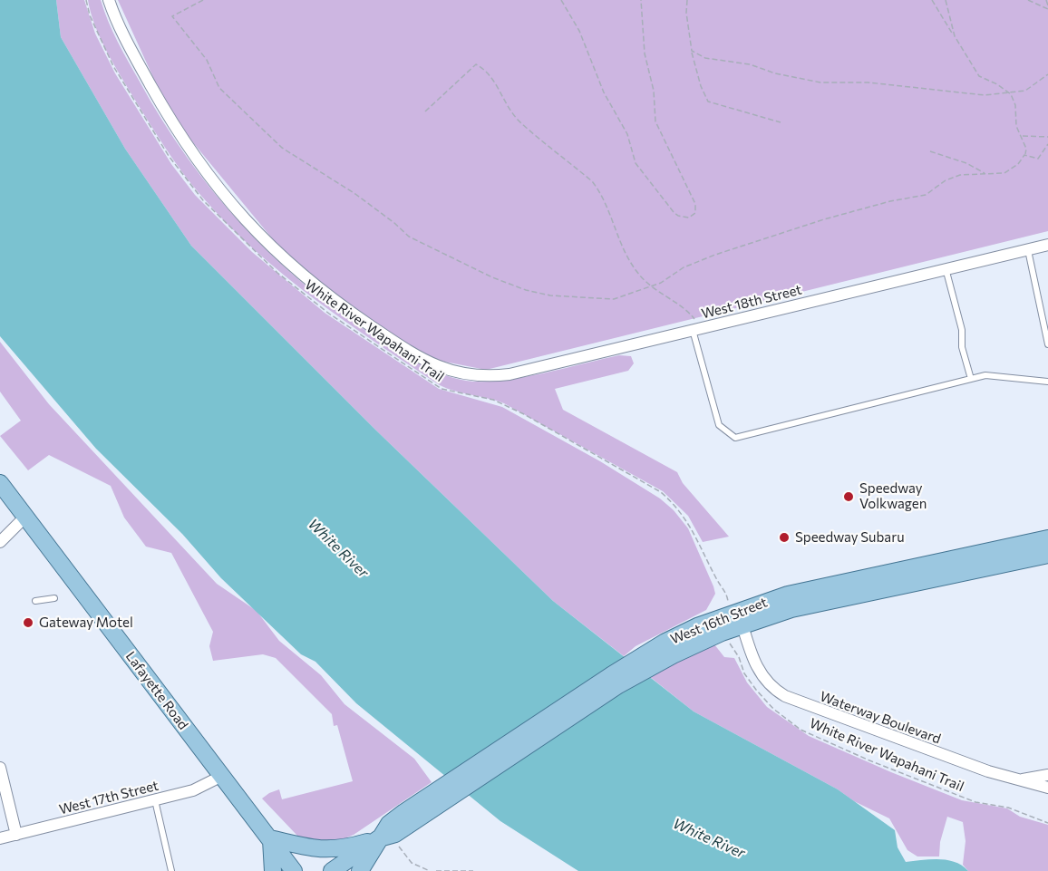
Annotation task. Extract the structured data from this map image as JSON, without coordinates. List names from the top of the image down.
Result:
{
  "streets": {
    "main road": ["West 16th Street", "Lafayette Road"],
    "street": ["West 18th Street", "Waterway Boulevard", "West 17th Street"],
    "path": ["White River Wapahani Trail"]
  },
  "crossings": [
    ["West 16th Street", "Waterway Boulevard"],
    ["Lafayette Road", "West 17th Street"]
  ],
  "water": ["White River"],
  "places": ["Speedway Volkwagen", "Speedway Subaru", "Gateway Motel"]
}
